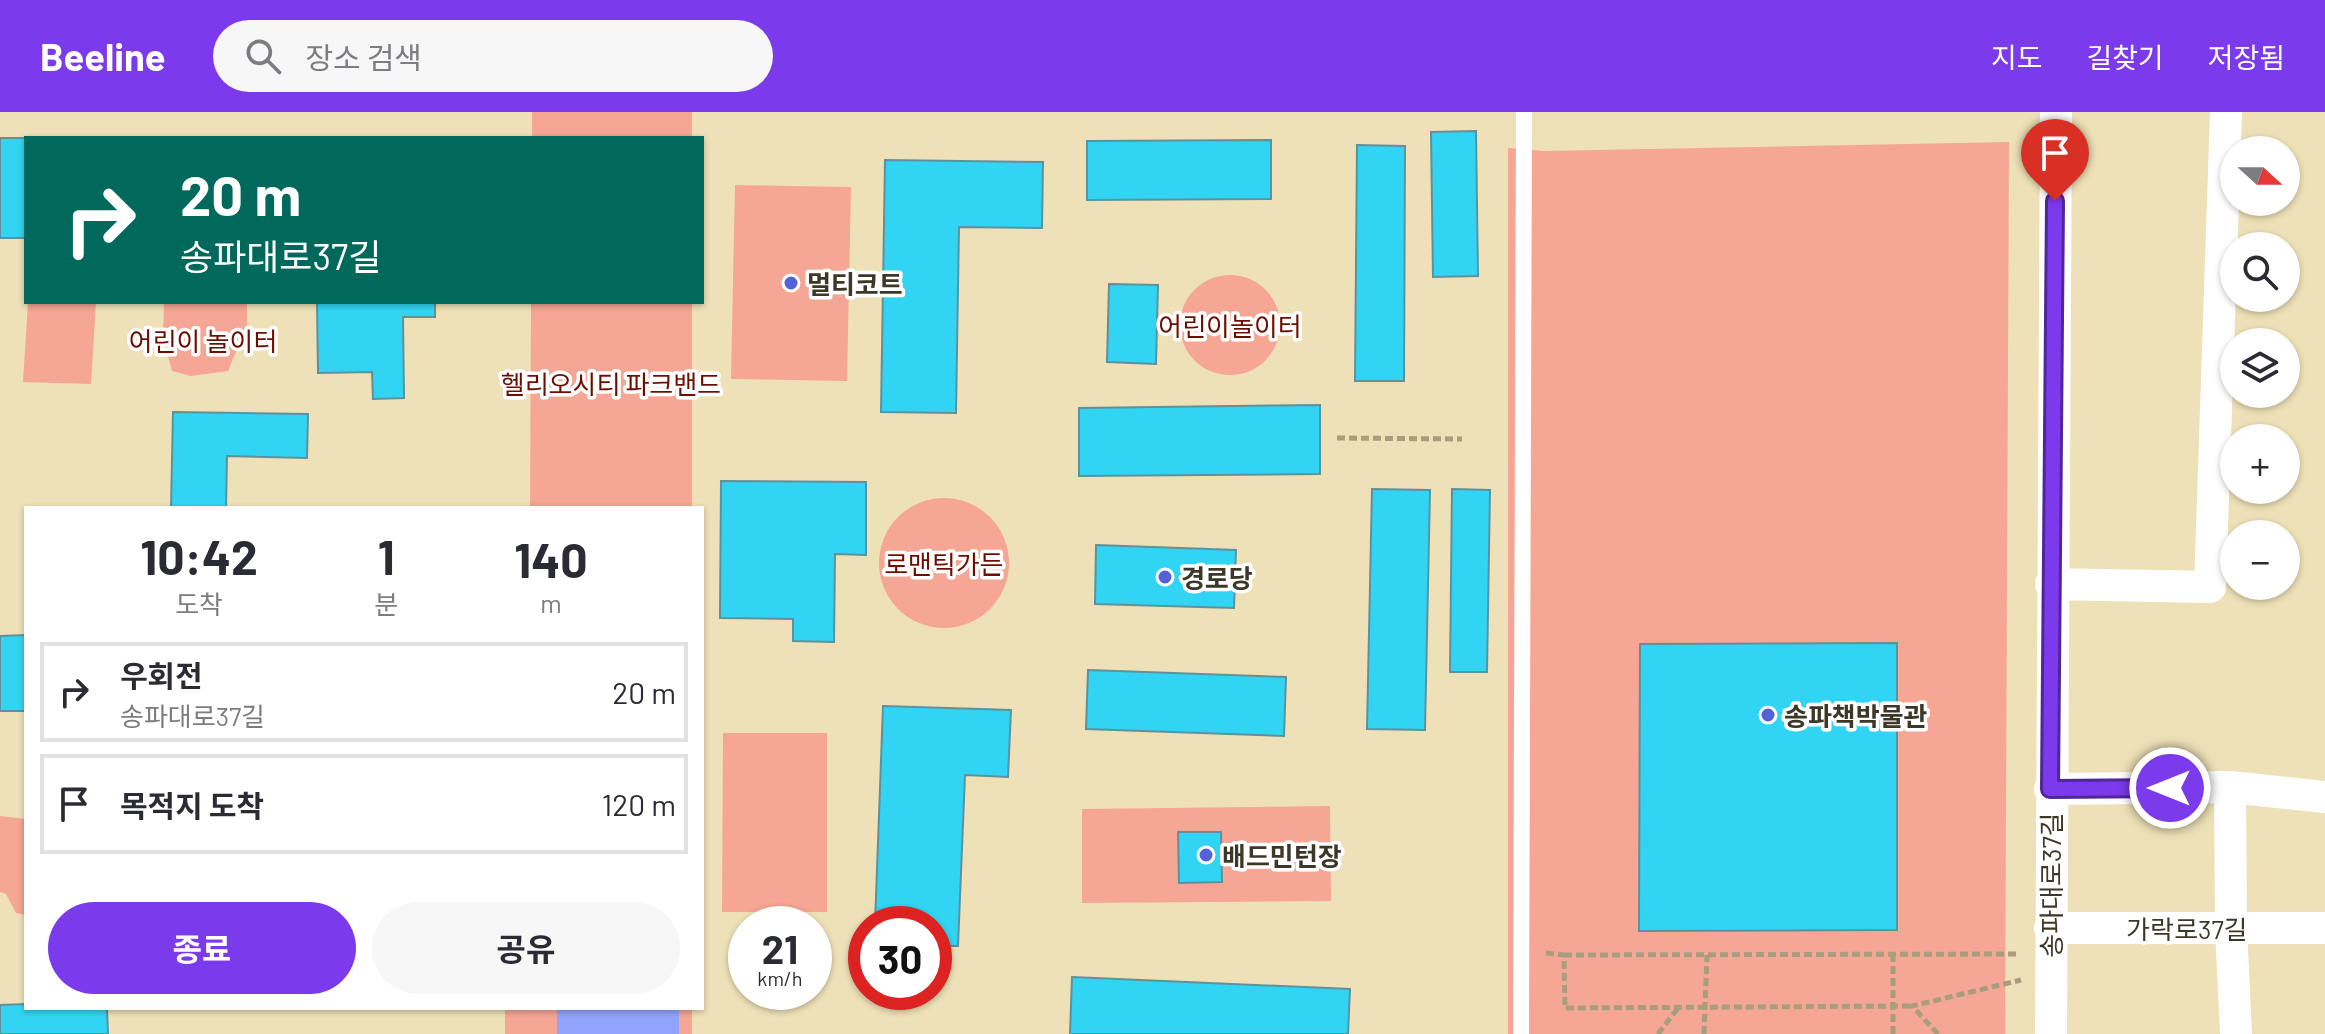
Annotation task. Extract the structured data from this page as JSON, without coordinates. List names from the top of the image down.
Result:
{
  "streets": {
    "street": ["송파대로37길", "가락로37길"]
  },
  "crossings": [
    ["송파대로37길", "가락로37길"]
  ],
  "parks": [
    "어린이놀이터",
    "어린이 놀이터",
    "헬리오시티 파크밴드",
    "로맨틱가든"
  ],
  "places": [
    "멀티코트",
    "경로당",
    "송파책박물관",
    "배드민턴장"
  ],
  "north": "right",
  "page": {
    "header": "Beeline",
    "search": "장소 검색",
    "nav": ["지도", "길찾기", "저장됨"],
    "map_buttons": ["+", "−"],
    "turn": ["20 m", "송파대로37길"],
    "eta": [
      "10:42",
      "도착",
      "1",
      "분",
      "140",
      "m"
    ],
    "list": [
      {
        "name": "우회전",
        "note": "송파대로37길",
        "value": "20 m"
      },
      {
        "name": "목적지 도착",
        "value": "120 m"
      }
    ],
    "buttons": ["종료", "공유"],
    "speed": "21 km/h",
    "limit": "30"
  }
}
